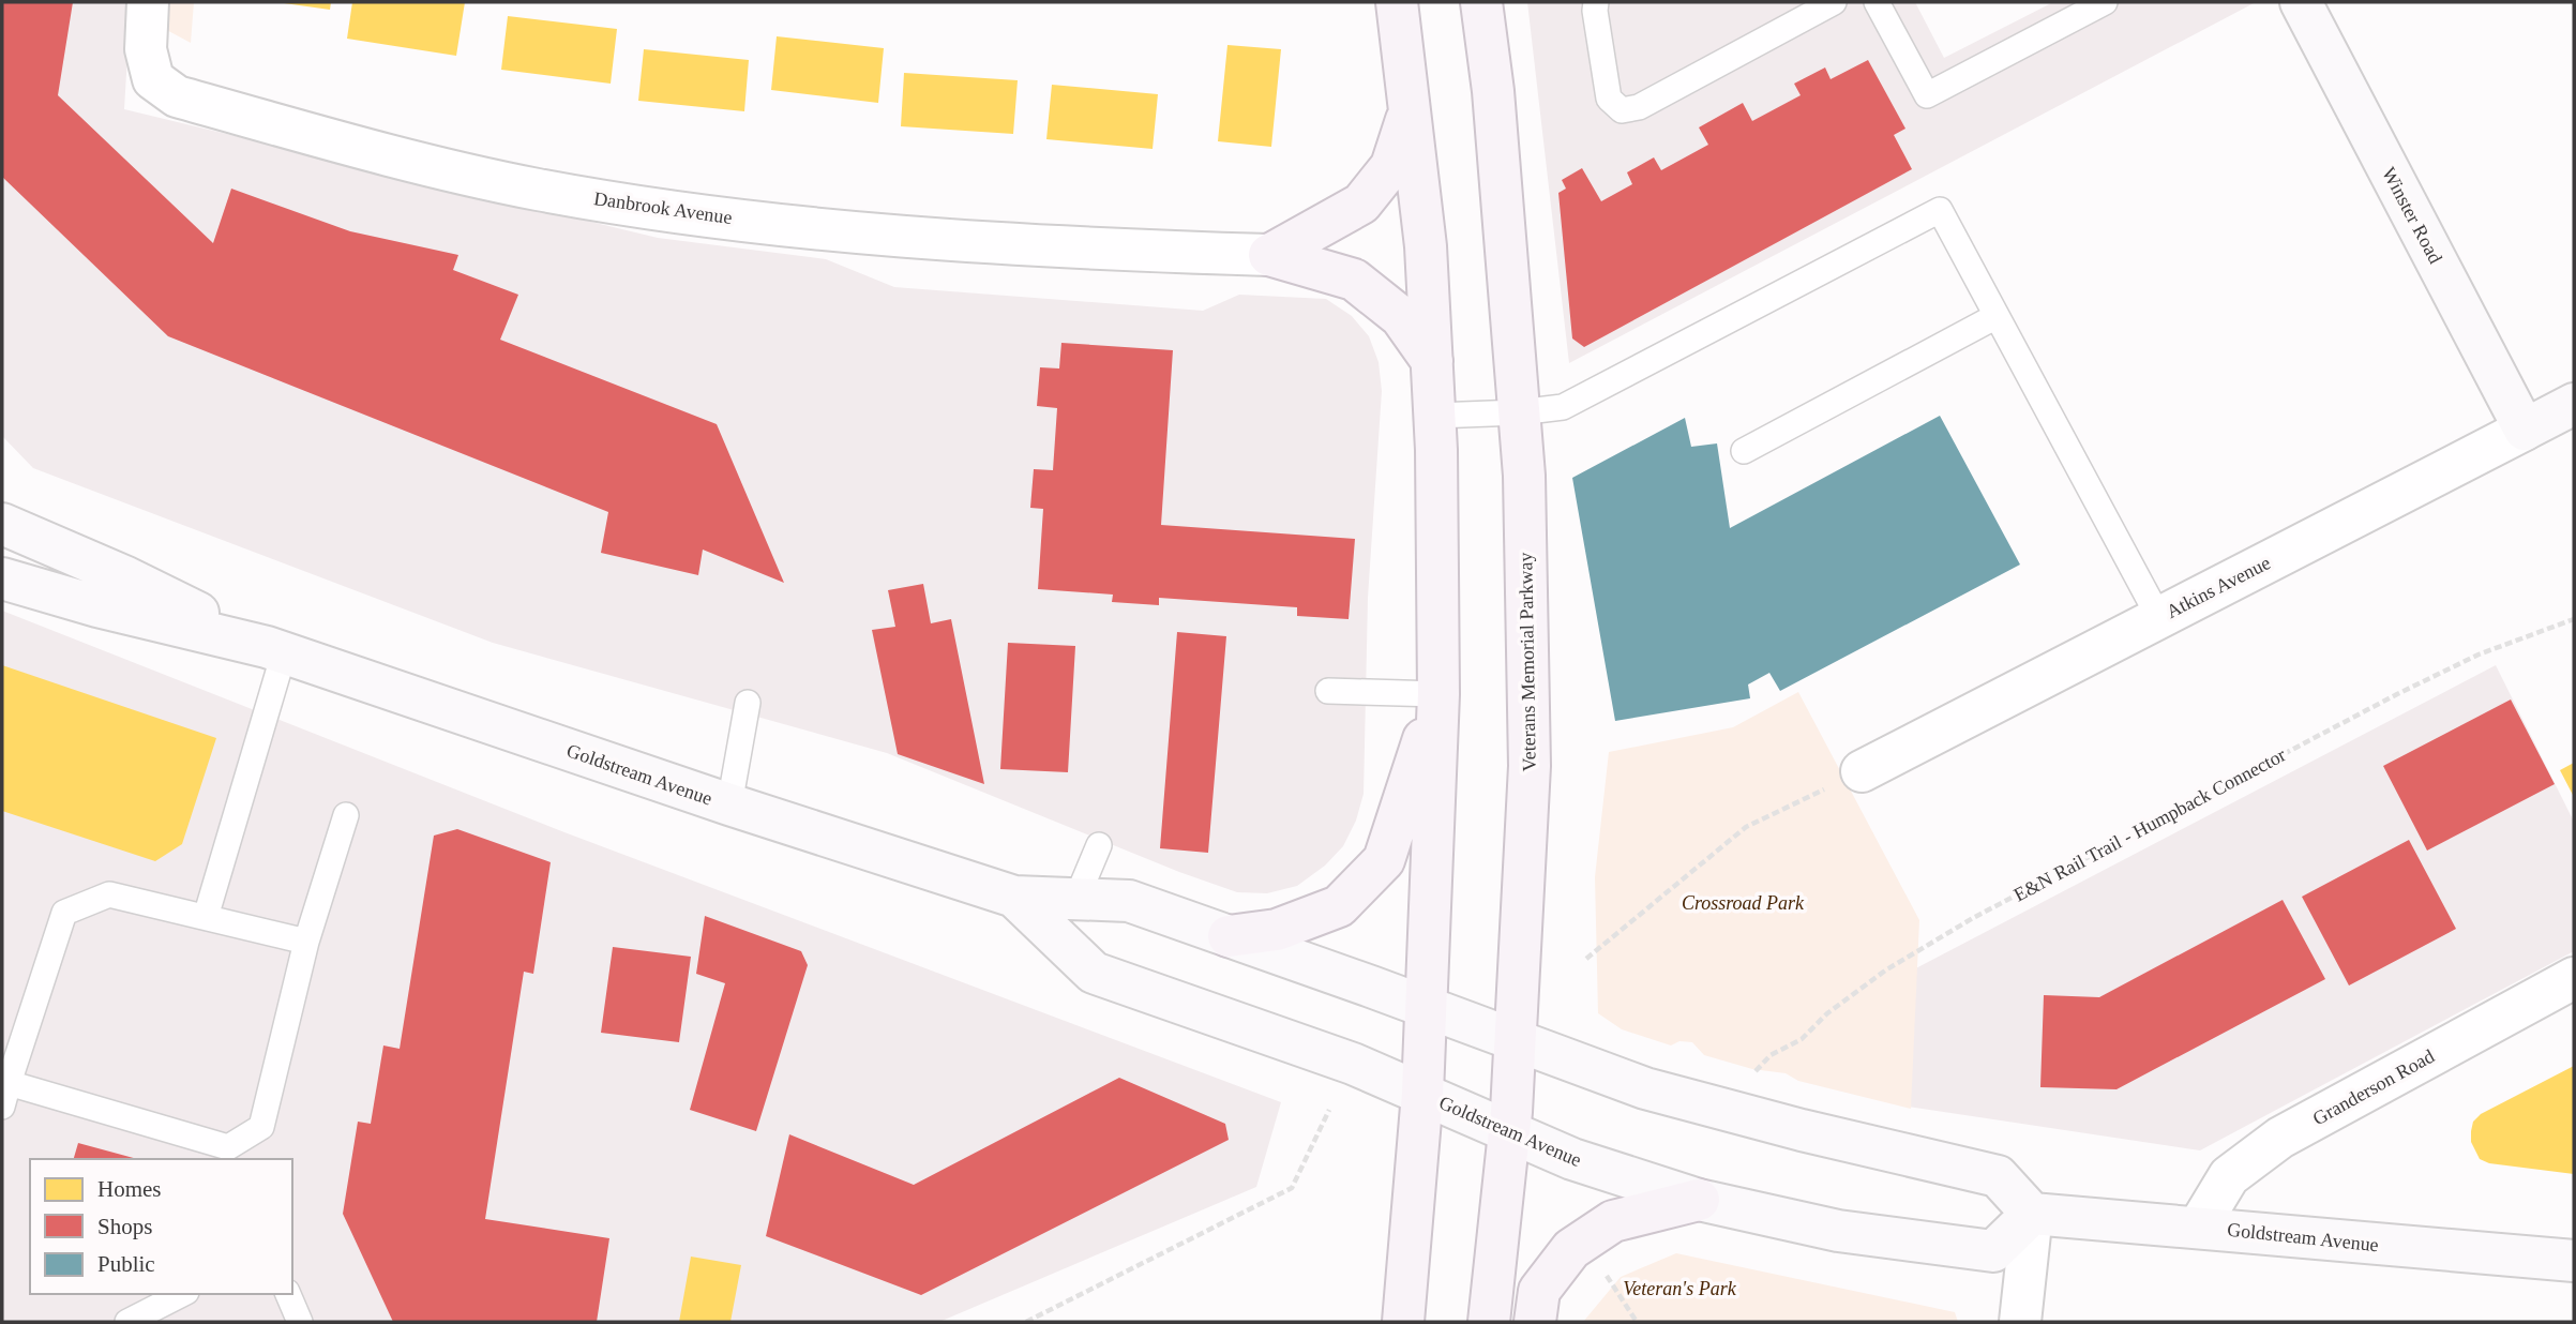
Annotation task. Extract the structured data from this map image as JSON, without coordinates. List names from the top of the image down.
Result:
{
  "streets": {
    "main road": [
      "Winster Road",
      "Atkins Avenue",
      "Veterans Memorial Parkway",
      "Goldstream Avenue"
    ],
    "street": ["Danbrook Avenue", "Granderson Road"],
    "path": ["E&N Rail Trail - Humpback Connector"]
  },
  "crossings": [
    ["Winster Road", "Atkins Avenue"],
    ["Veterans Memorial Parkway", "Goldstream Avenue"],
    ["Goldstream Avenue", "Granderson Road"]
  ],
  "parks": ["Crossroad Park", "Veteran's Park"],
  "legend": ["Homes", "Shops", "Public"]
}
